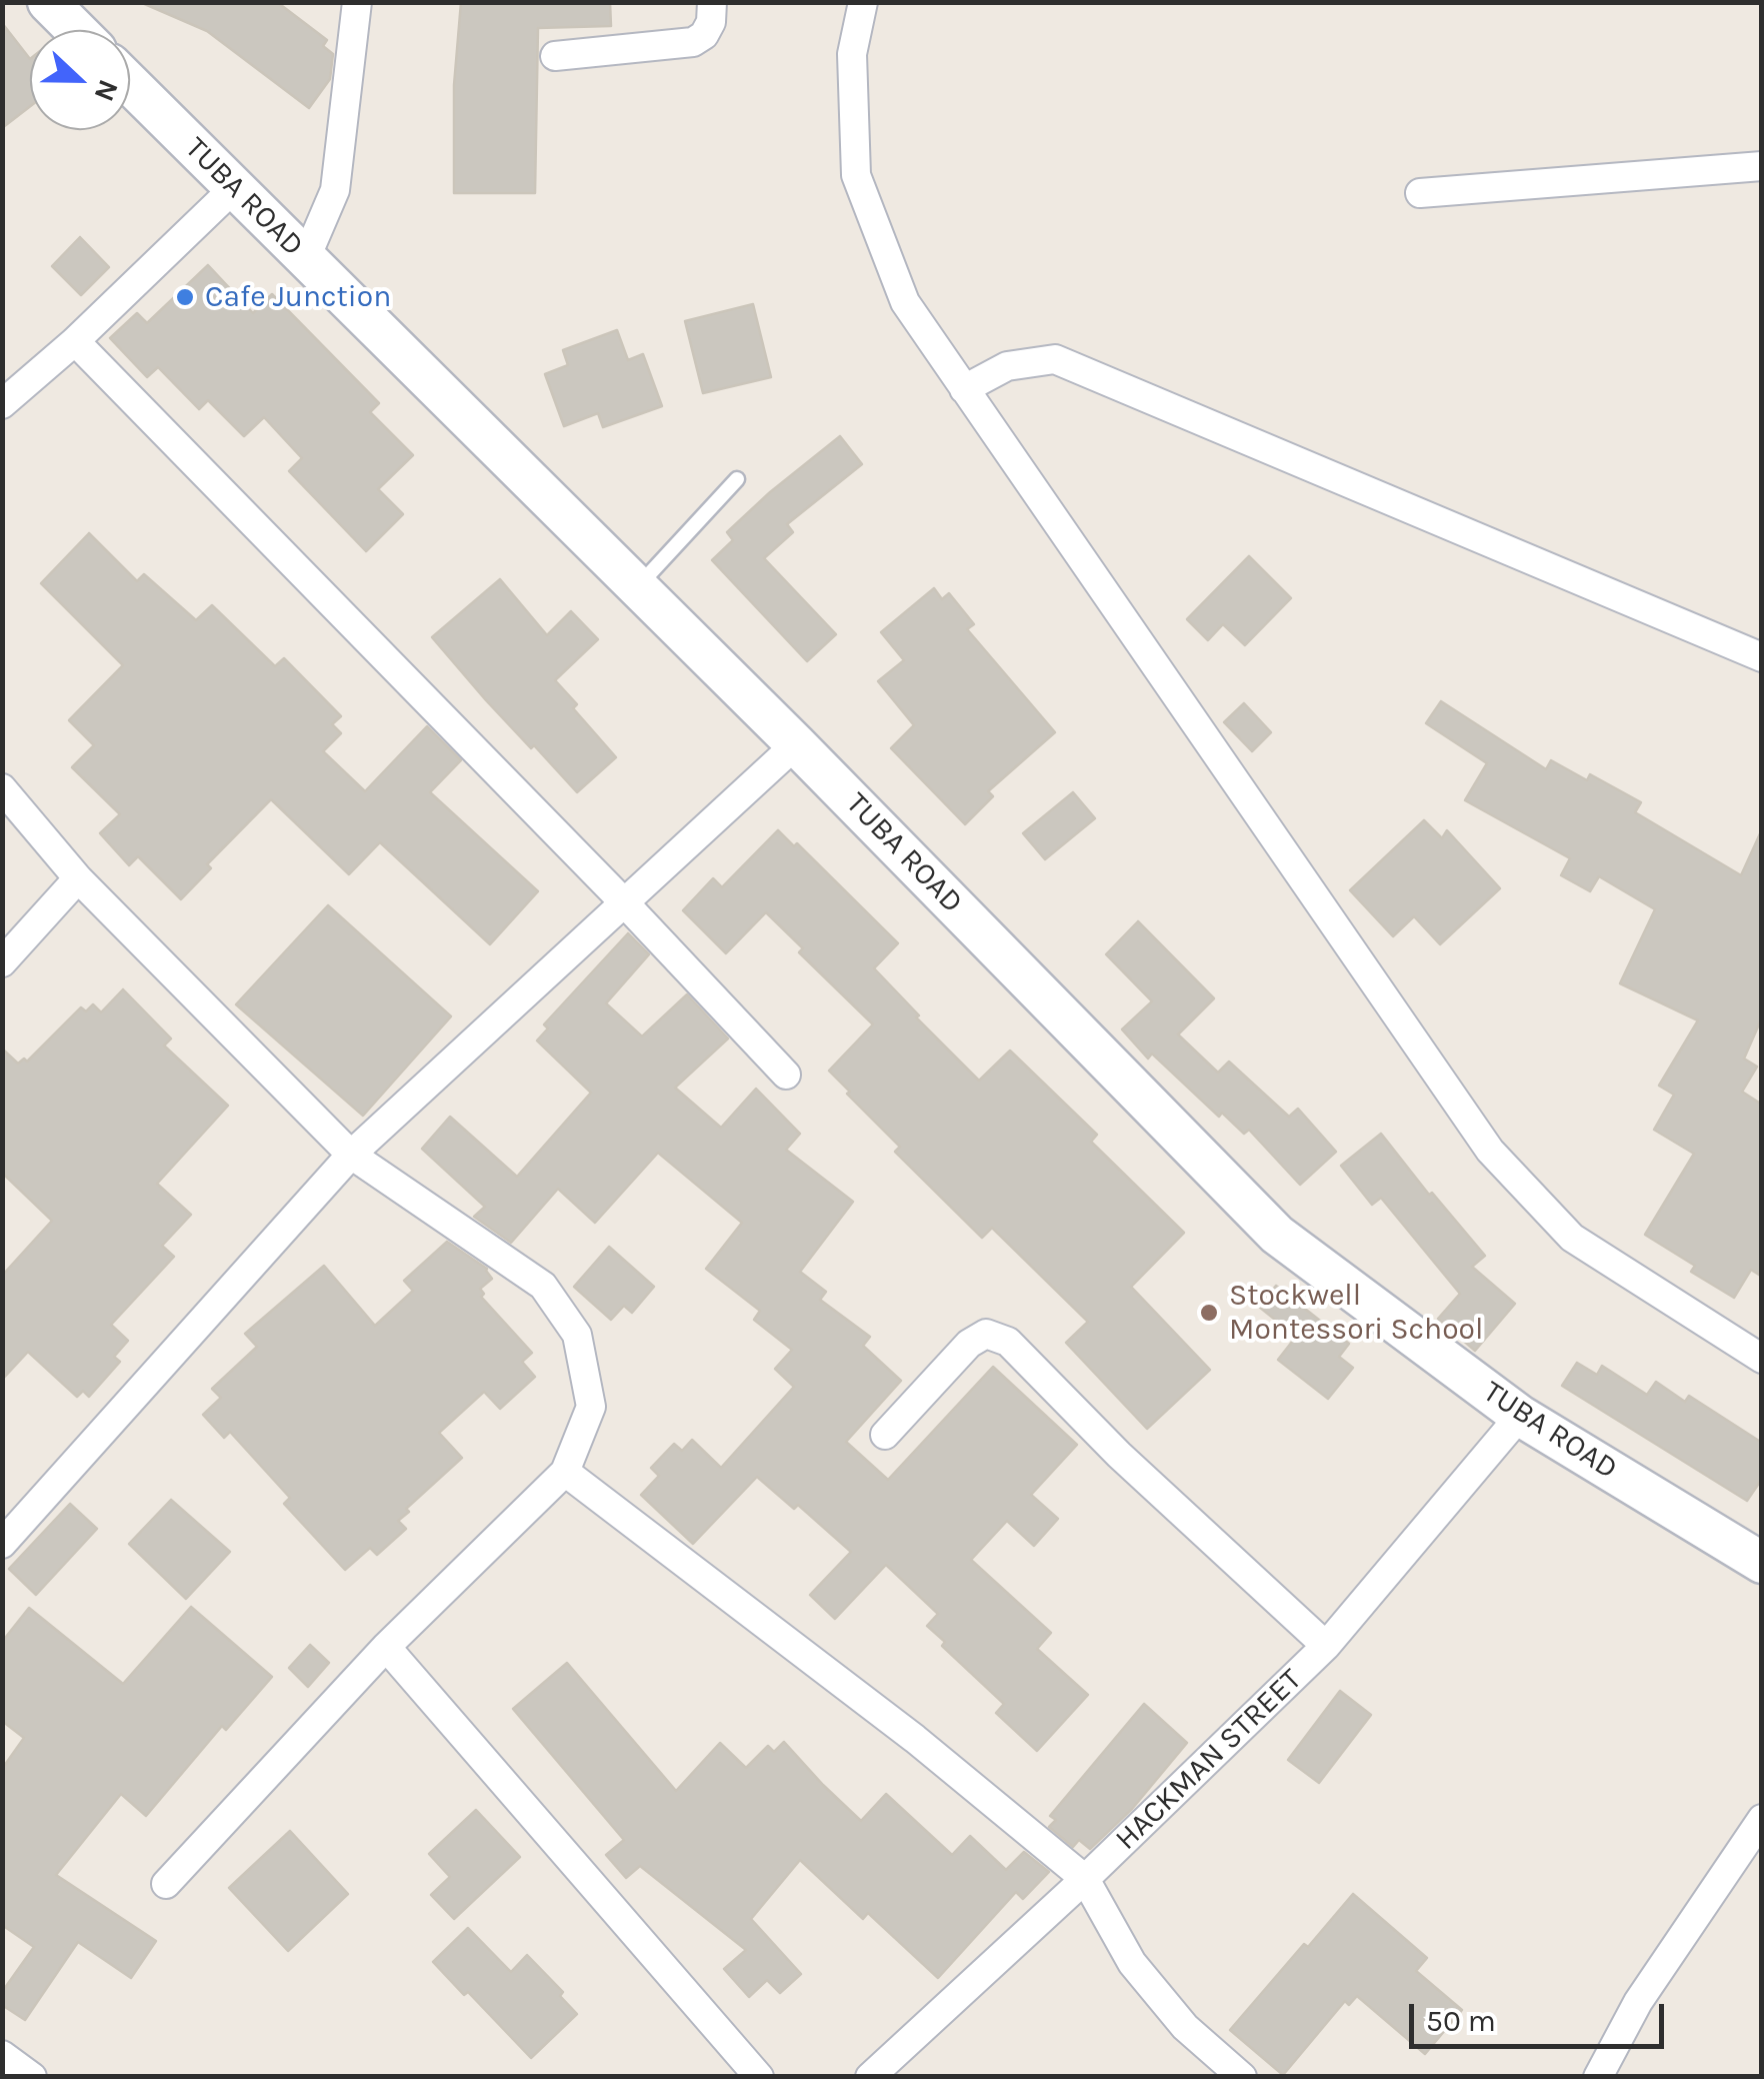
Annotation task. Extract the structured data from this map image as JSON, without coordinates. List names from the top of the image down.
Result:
{
  "streets": {
    "street": ["TUBA ROAD", "HACKMAN STREET"]
  },
  "crossings": [
    ["TUBA ROAD", "HACKMAN STREET"]
  ],
  "places": ["Cafe Junction", "Stockwell Montessori School"],
  "scale_bar": "50 m",
  "north": "right"
}
